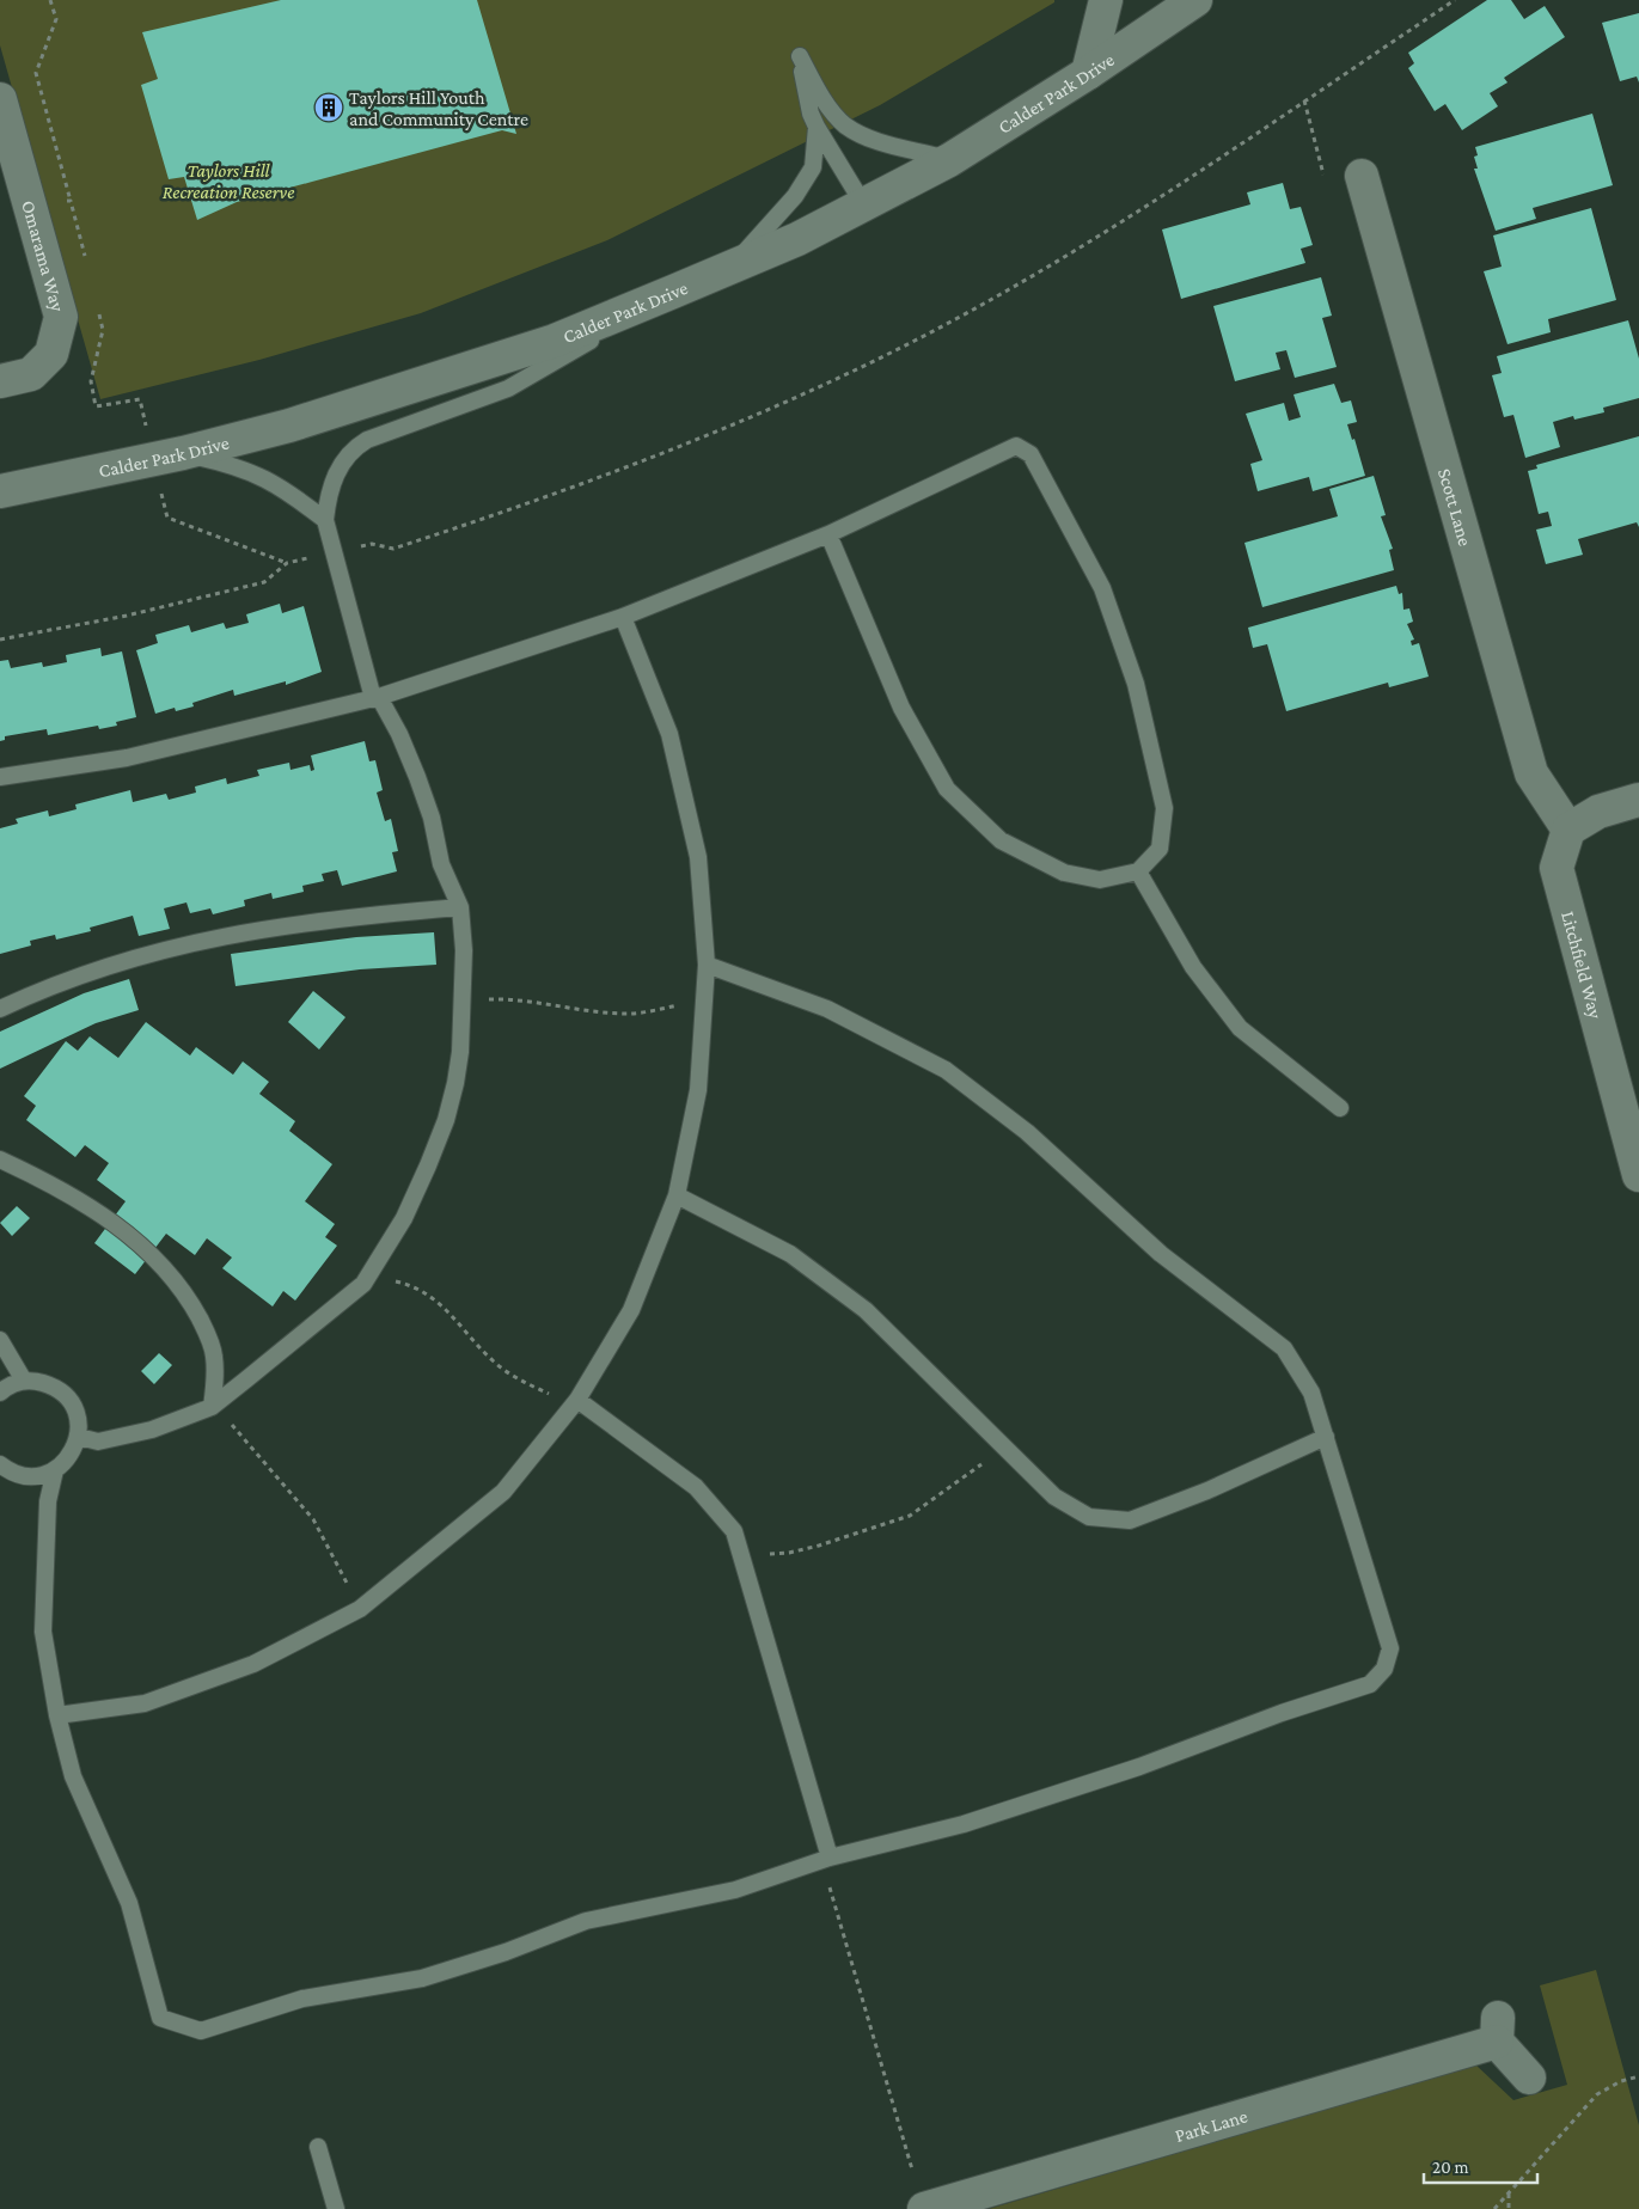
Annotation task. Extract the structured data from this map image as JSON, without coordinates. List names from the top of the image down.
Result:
{
  "streets": {
    "street": [
      "Calder Park Drive",
      "Omarama Way",
      "Scott Lane",
      "Litchfield Way",
      "Park Lane"
    ]
  },
  "crossings": [
    ["Scott Lane", "Litchfield Way"]
  ],
  "parks": ["Taylors Hill Recreation Reserve"],
  "places": {
    "building": ["Taylors Hill Youth and Community Centre"]
  },
  "scale_bar": "20 m"
}
